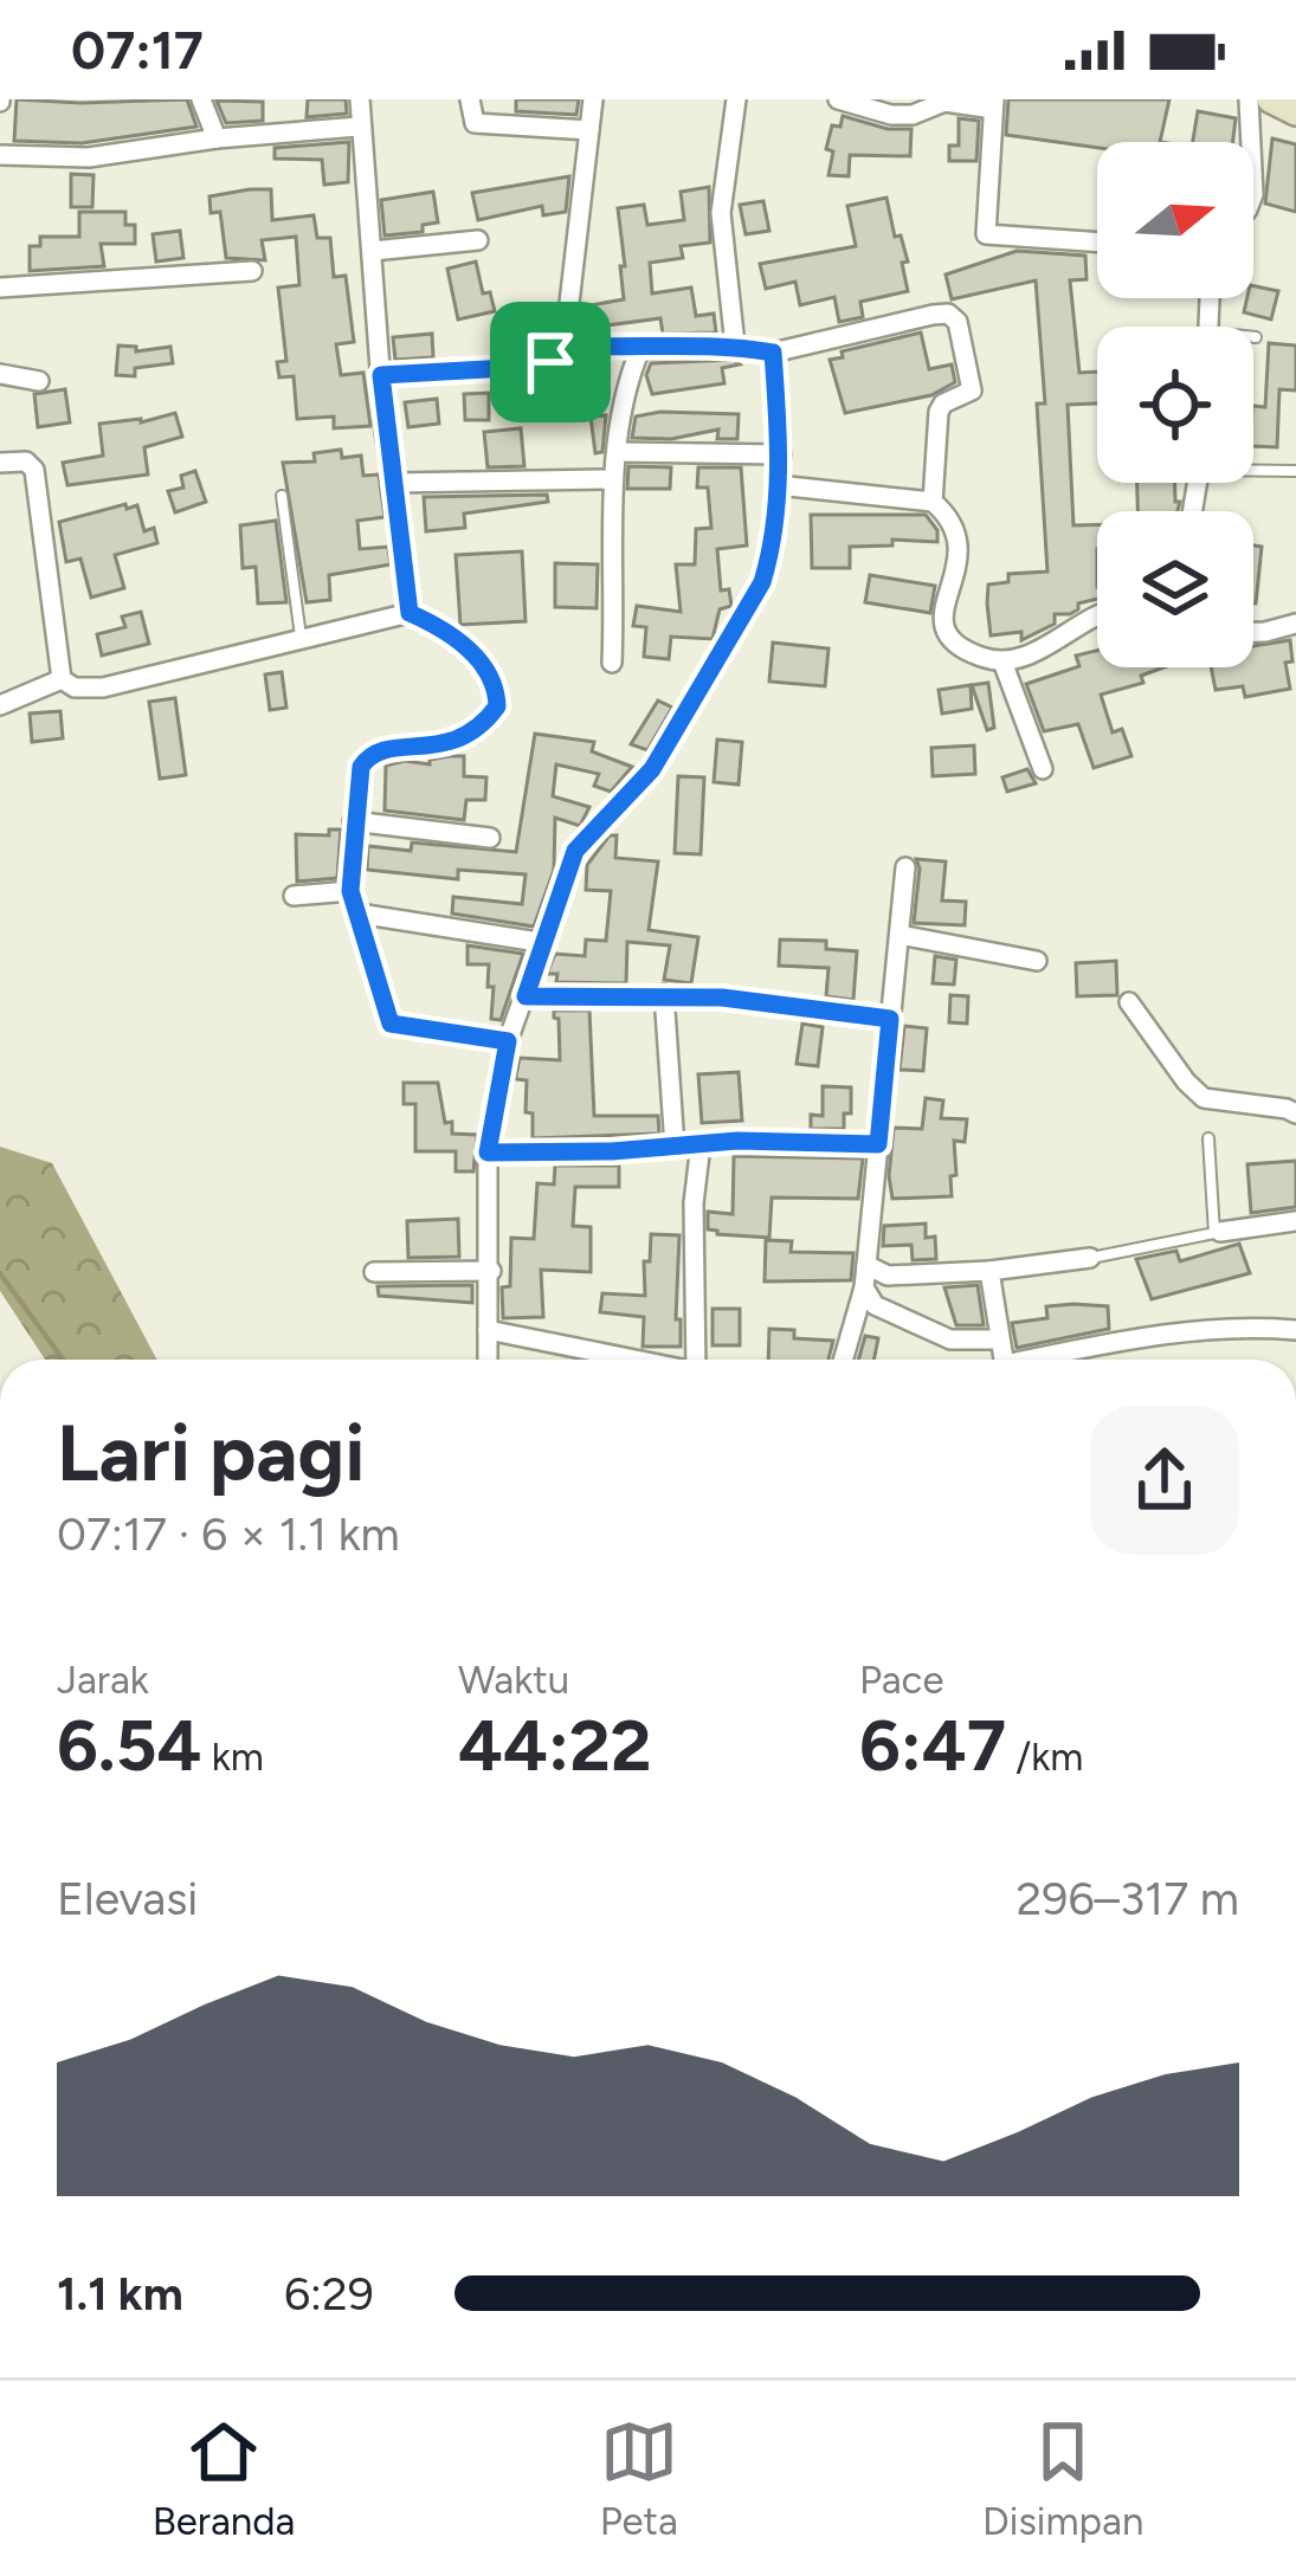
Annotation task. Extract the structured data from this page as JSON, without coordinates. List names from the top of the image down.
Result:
{
  "north": "right",
  "page": {
    "status": "07:17",
    "heading": ["Lari pagi", "07:17 · 6 × 1.1 km"],
    "stats": [
      ["Jarak", "6.54 km"],
      ["Waktu", "44:22"],
      ["Pace", "6:47 /km"]
    ],
    "chart": ["Elevasi", "296–317 m"],
    "list": [
      {
        "name": "1.1 km",
        "note": "6:29"
      }
    ],
    "tabs": ["Beranda", "Peta", "Disimpan"]
  }
}
